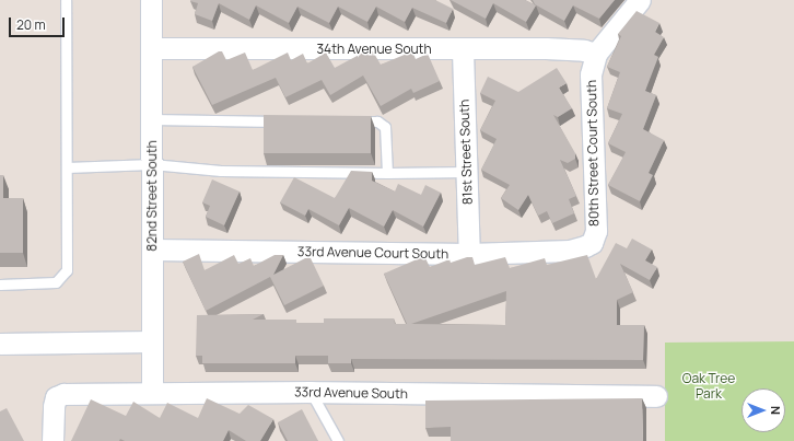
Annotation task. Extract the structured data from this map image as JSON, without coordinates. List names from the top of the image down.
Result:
{
  "streets": {
    "street": [
      "34th Avenue South",
      "81st Street South",
      "80th Street Court South",
      "82nd Street South",
      "33rd Avenue Court South",
      "33rd Avenue South"
    ]
  },
  "crossings": [
    ["34th Avenue South", "81st Street South"],
    ["34th Avenue South", "80th Street Court South"],
    ["34th Avenue South", "82nd Street South"],
    ["81st Street South", "33rd Avenue Court South"],
    ["80th Street Court South", "33rd Avenue Court South"],
    ["82nd Street South", "33rd Avenue Court South"],
    ["82nd Street South", "33rd Avenue South"]
  ],
  "parks": ["Oak Tree Park"],
  "scale_bar": "20 m",
  "north": "right"
}
